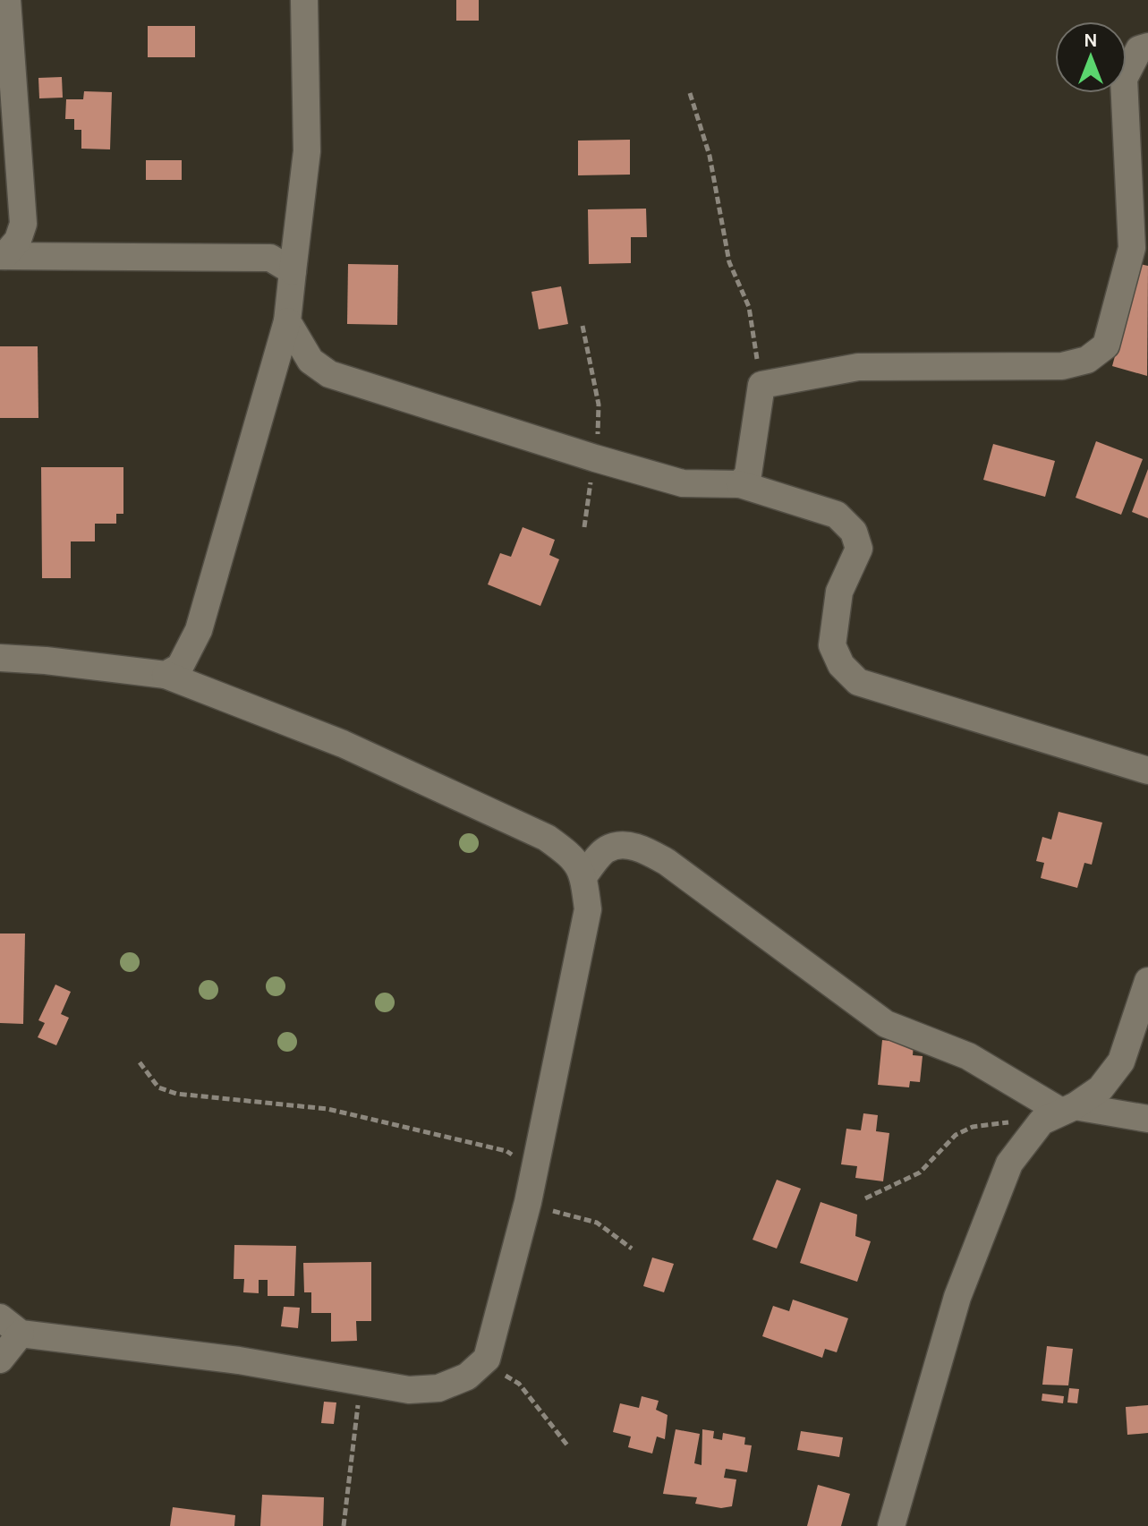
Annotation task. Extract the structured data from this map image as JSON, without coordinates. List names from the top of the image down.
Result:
{
  "north": "top"
}
